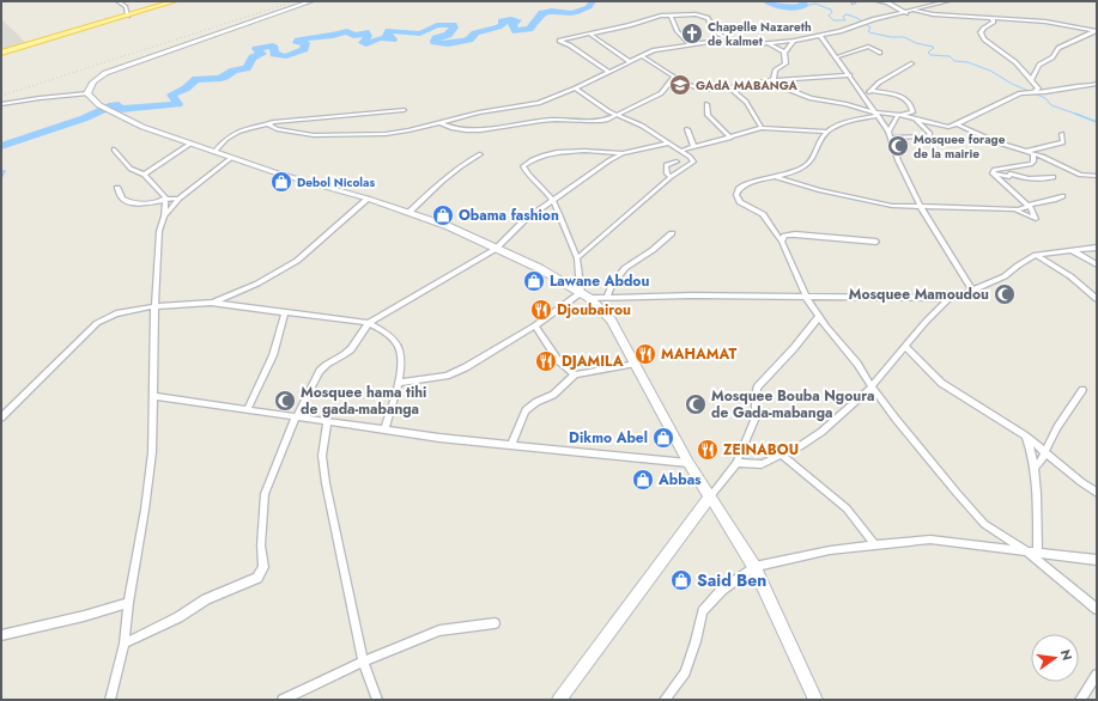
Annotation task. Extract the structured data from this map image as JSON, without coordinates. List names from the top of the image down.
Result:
{
  "places": {
    "church": ["Chapelle Nazareth de kalmet"],
    "school or university": ["GAdA MABANGA"],
    "mosque": [
      "Mosquee forage de la mairie",
      "Mosquee Mamoudou",
      "Mosquee hama tihi de gada-mabanga",
      "Mosquee Bouba Ngoura de Gada-mabanga"
    ],
    "shop": [
      "Debol Nicolas",
      "Obama fashion",
      "Lawane Abdou",
      "Dikmo Abel",
      "Abbas",
      "Said Ben"
    ],
    "restaurant": [
      "Djoubairou",
      "MAHAMAT",
      "DJAMILA",
      "ZEINABOU"
    ]
  },
  "north": "right"
}
